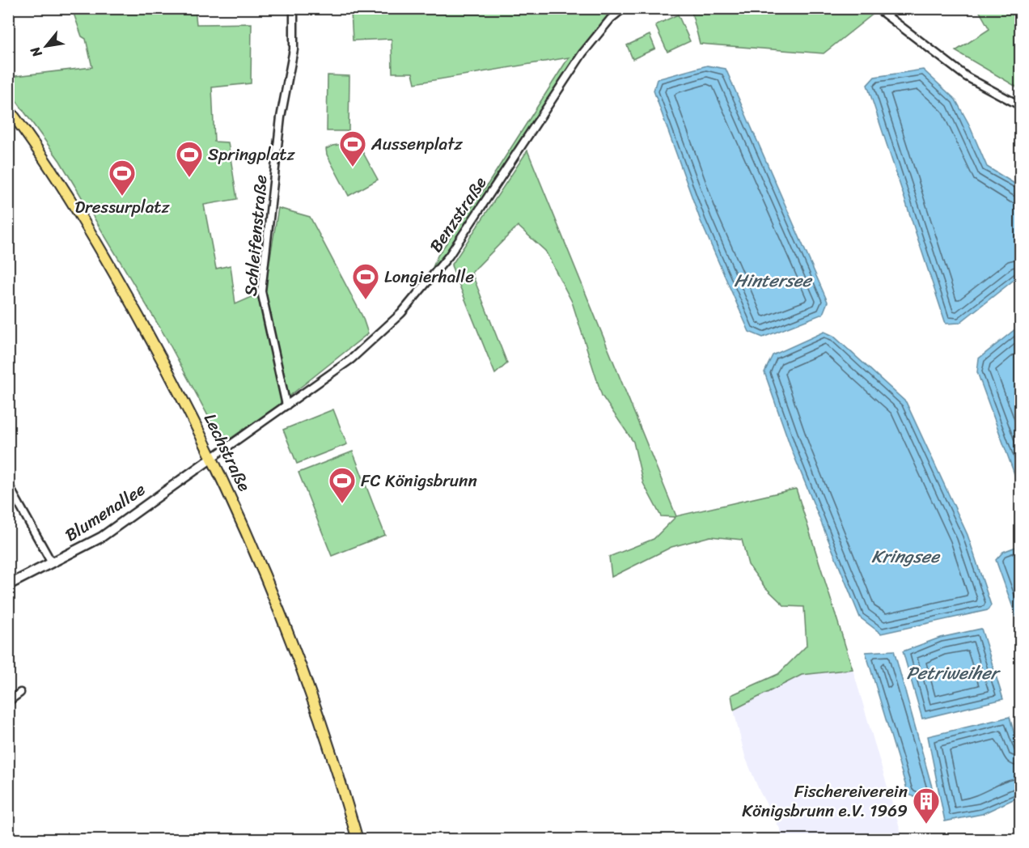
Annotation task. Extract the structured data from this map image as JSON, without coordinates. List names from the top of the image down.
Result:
{
  "streets": {
    "main road": ["Lechstraße"],
    "street": ["Benzstraße", "Schleifenstraße", "Blumenallee"]
  },
  "crossings": [
    ["Benzstraße", "Schleifenstraße"],
    ["Benzstraße", "Lechstraße"],
    ["Benzstraße", "Blumenallee"],
    ["Lechstraße", "Blumenallee"]
  ],
  "water": ["Hintersee", "Kringsee", "Petriweiher"],
  "places": {
    "sports": [
      "Aussenplatz",
      "Springplatz",
      "Dressurplatz",
      "Longierhalle",
      "FC Königsbrunn"
    ],
    "building": ["Fischereiverein Königsbrunn e.V. 1969"]
  },
  "north": "bottom left"
}
